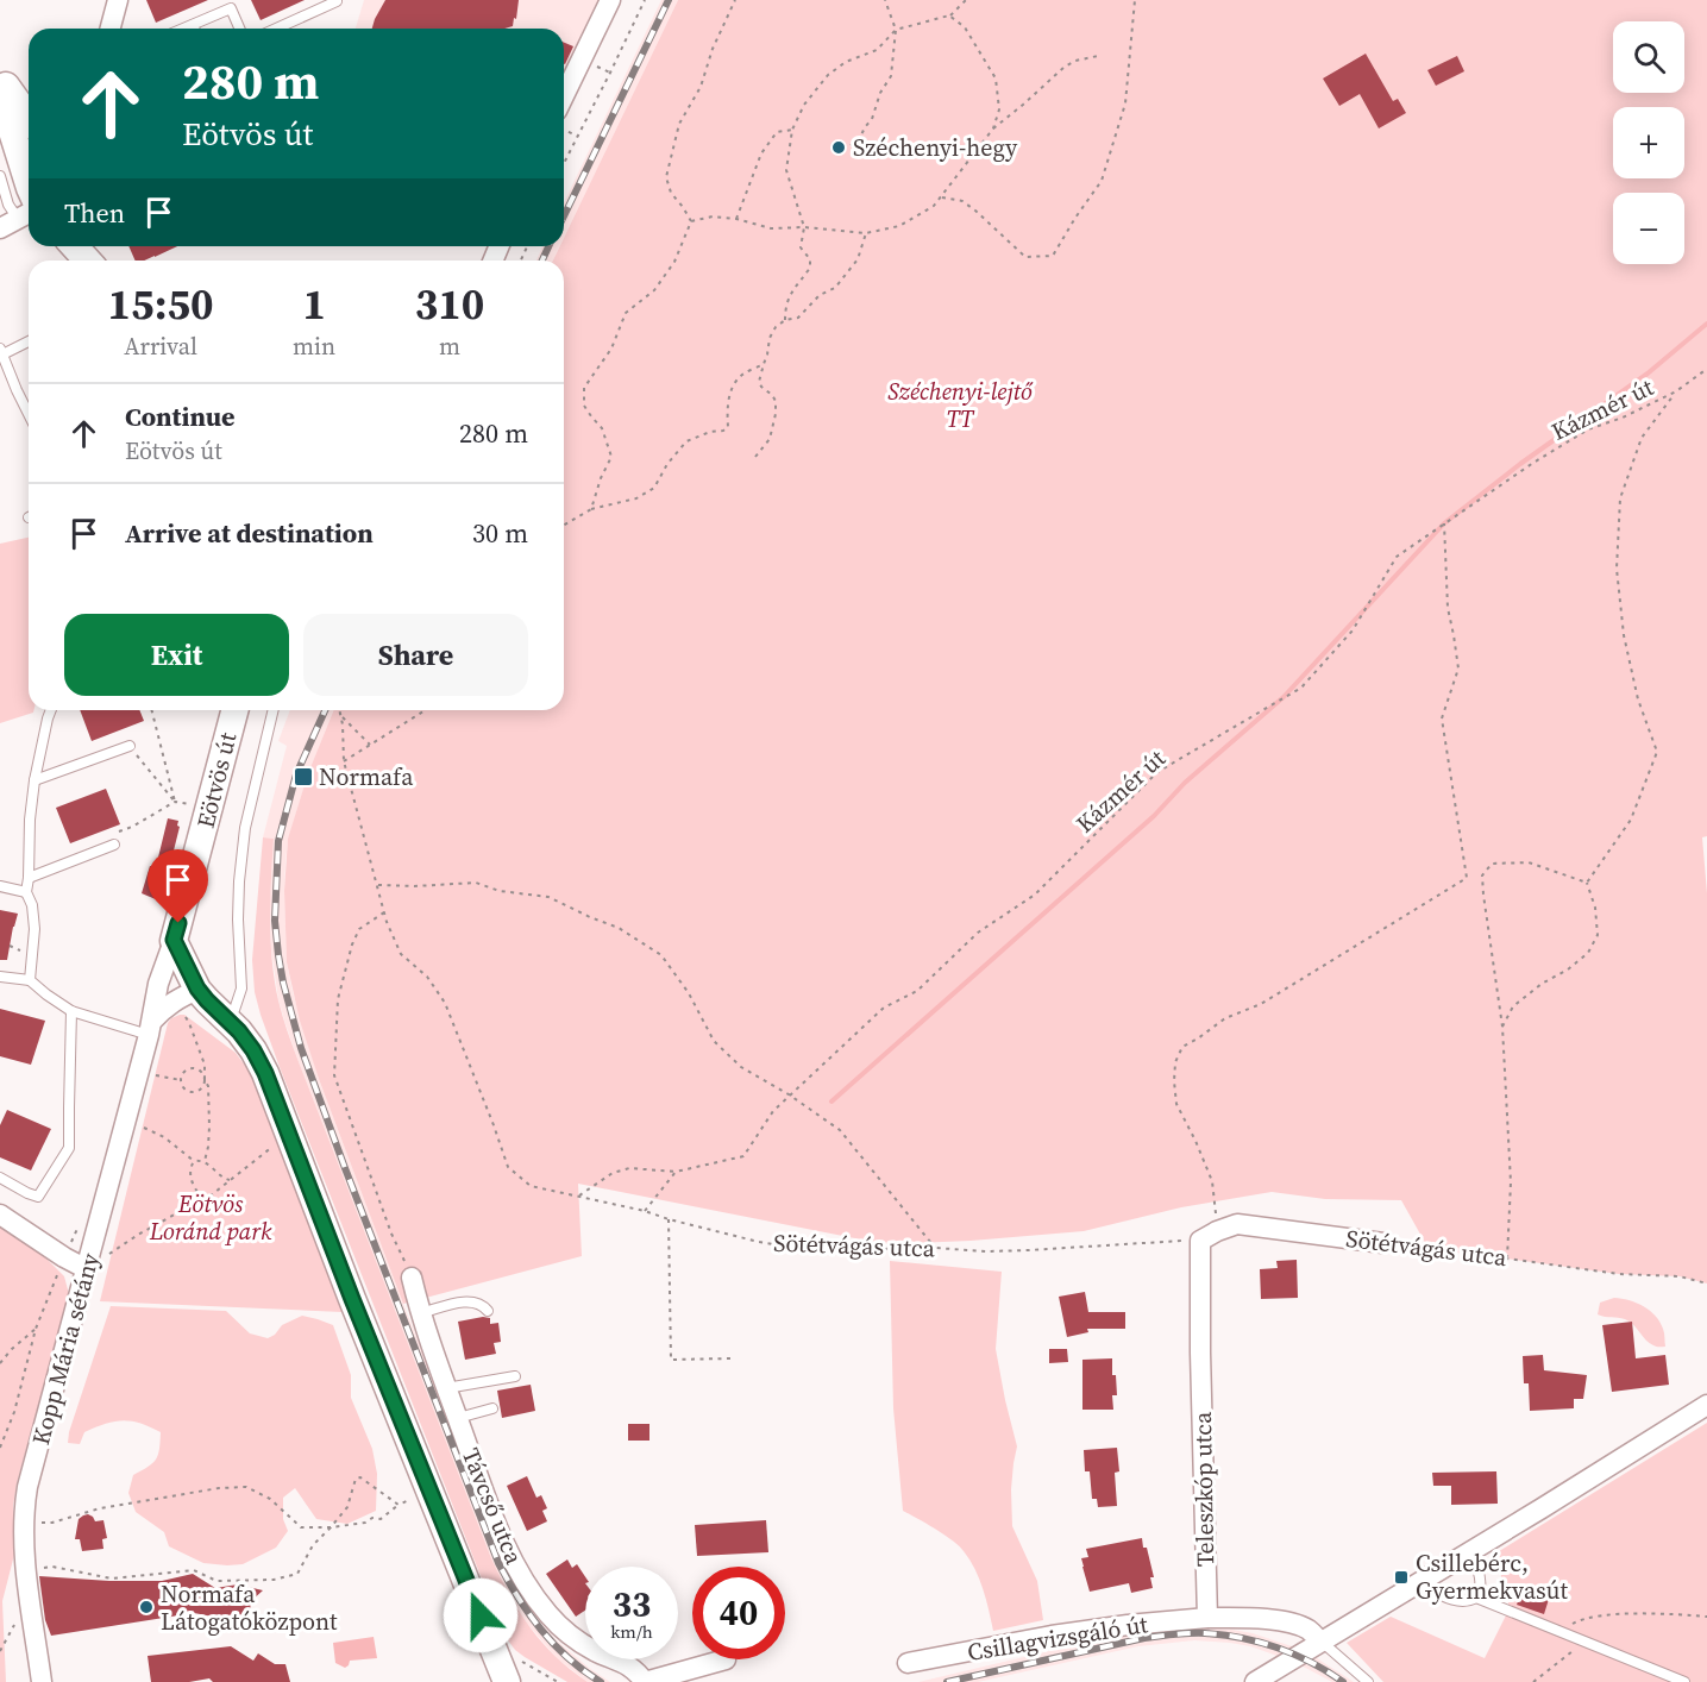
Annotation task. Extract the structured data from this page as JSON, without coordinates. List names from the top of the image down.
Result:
{
  "streets": {
    "street": [
      "Eötvös út",
      "Sötétvágás utca",
      "Kopp Mária sétány",
      "Teleszkóp utca",
      "Távcső utca",
      "Csillagvizsgáló út"
    ],
    "path": ["Kázmér út"]
  },
  "crossings": [
    ["Kázmér út", "Sötétvágás utca"],
    ["Eötvös út", "Kopp Mária sétány"],
    ["Sötétvágás utca", "Teleszkóp utca"],
    ["Teleszkóp utca", "Csillagvizsgáló út"]
  ],
  "parks": ["Széchenyi-lejtő TT", "Eötvös Loránd park"],
  "places": {
    "other": ["Széchenyi-hegy", "Normafa Látogatóközpont"],
    "transit": ["Normafa", "Csillebérc, Gyermekvasút"]
  },
  "page": {
    "map_buttons": ["+", "−"],
    "turn": ["280 m", "Eötvös út"],
    "then": "Then",
    "eta": [
      "15:50",
      "Arrival",
      "1",
      "min",
      "310",
      "m"
    ],
    "list": [
      {
        "name": "Continue",
        "note": "Eötvös út",
        "value": "280 m"
      },
      {
        "name": "Arrive at destination",
        "value": "30 m"
      }
    ],
    "buttons": ["Exit", "Share"],
    "speed": "33 km/h",
    "limit": "40"
  }
}
